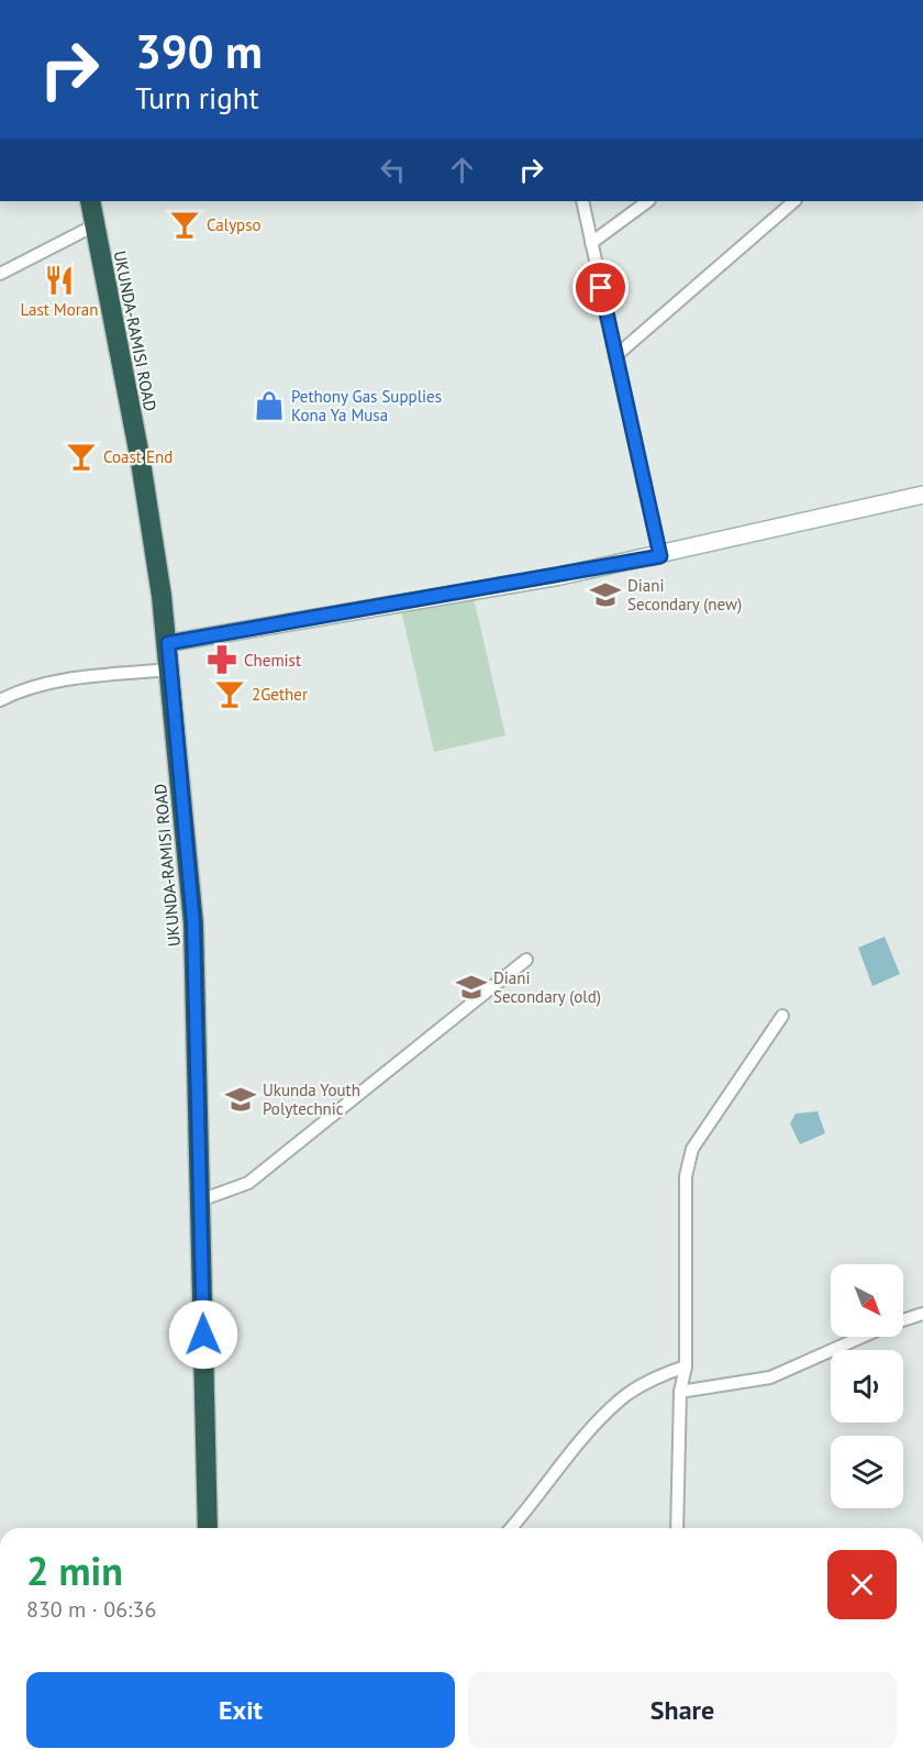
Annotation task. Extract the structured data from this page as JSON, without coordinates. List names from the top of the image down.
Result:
{
  "streets": {
    "highway": ["UKUNDA-RAMISI ROAD"]
  },
  "places": {
    "bar": ["Calypso", "Coast End", "2Gether"],
    "restaurant": ["Last Moran"],
    "shop": ["Pethony Gas Supplies Kona Ya Musa"],
    "school or university": ["Diani Secondary (new)", "Diani Secondary (old)", "Ukunda Youth Polytechnic"],
    "pharmacy": ["Chemist"]
  },
  "north": "bottom right",
  "page": {
    "turn": ["390 m", "Turn right"],
    "heading": ["2 min", "830 m · 06:36"],
    "buttons": ["Exit", "Share"]
  }
}
